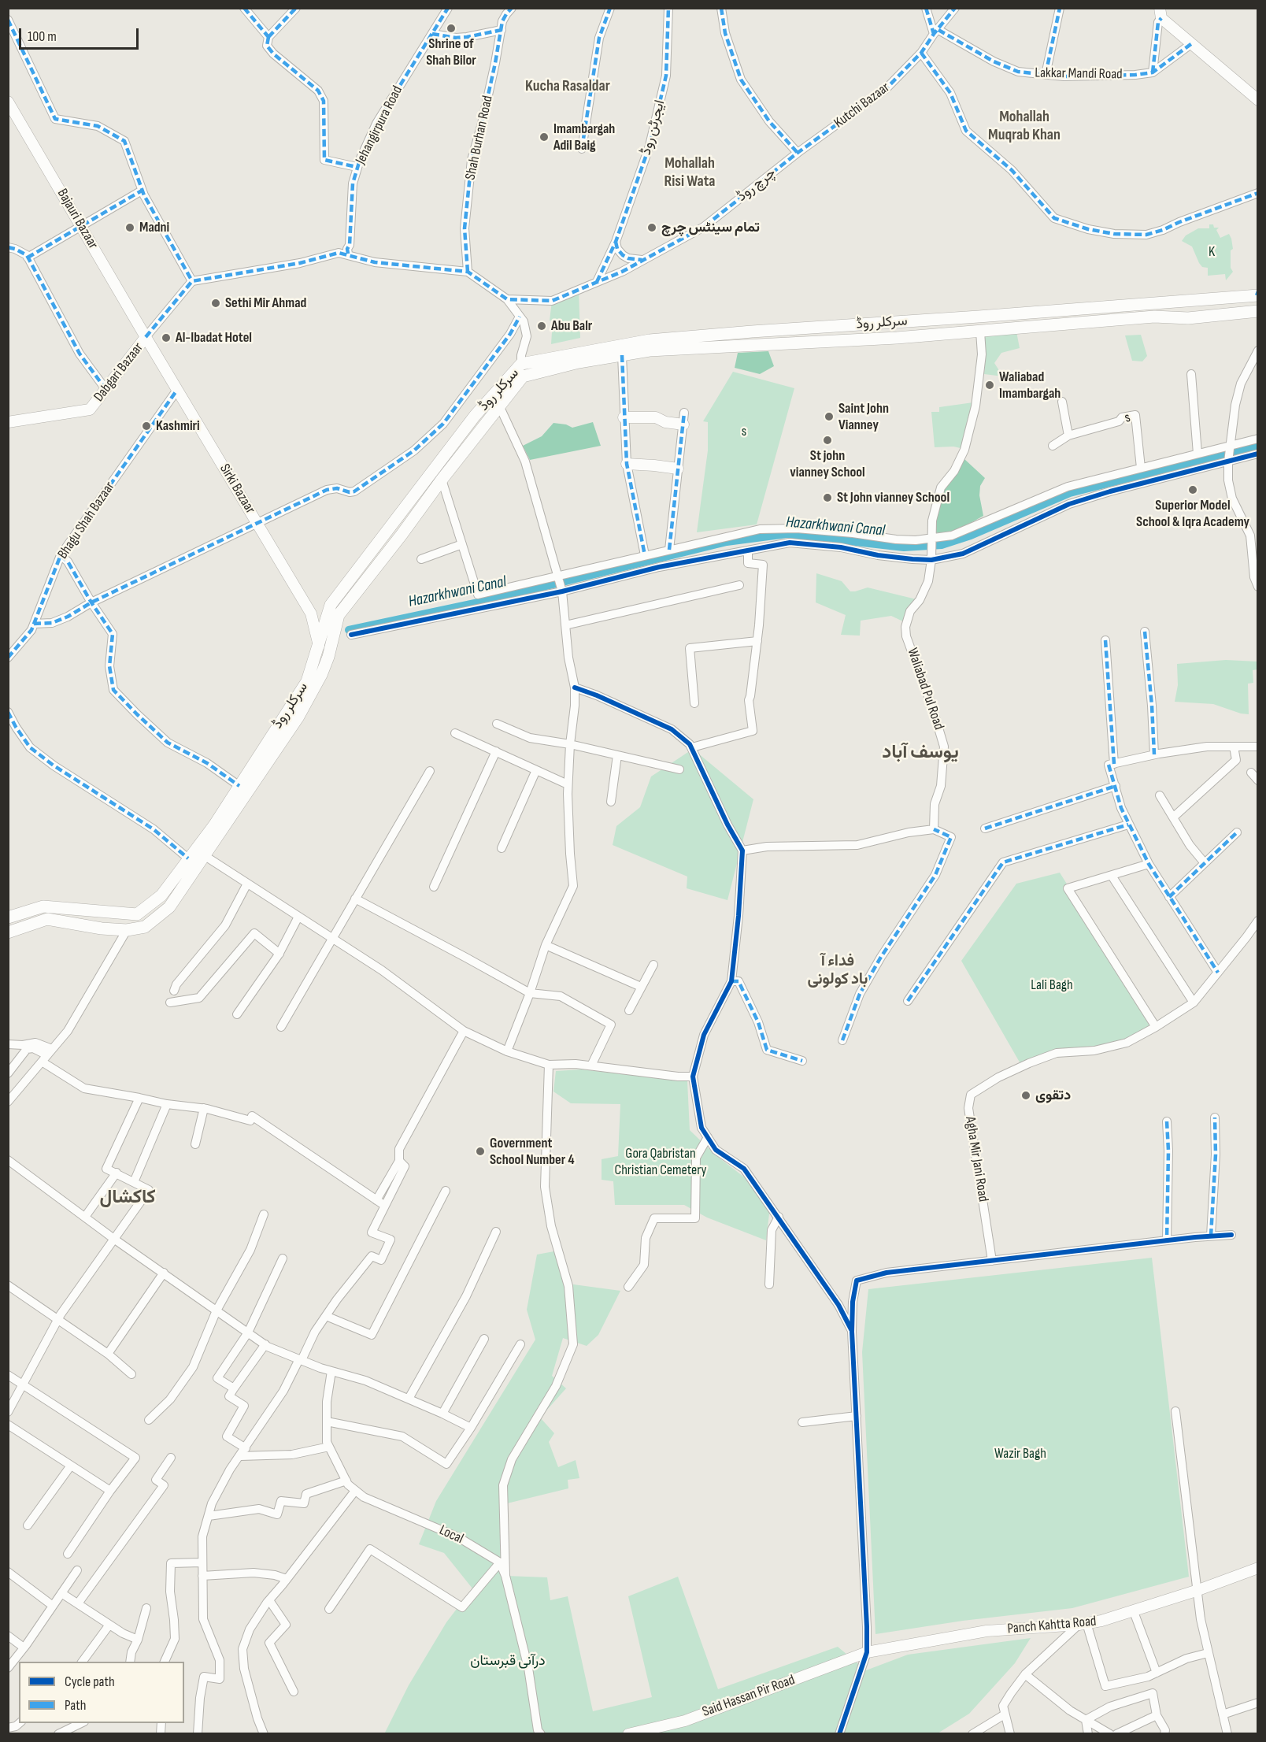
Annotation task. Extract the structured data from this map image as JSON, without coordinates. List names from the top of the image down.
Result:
{
  "streets": {
    "main road": ["سرکلر روڈ"],
    "street": [
      "Lakkar Mandi Road",
      "Kutchi Bazaar",
      "Jehangirpura Road",
      "ایجرٹن روڈ",
      "Shah Burhan Road",
      "چرچ روڈ",
      "Bajauri Bazaar",
      "Dabgari Bazaar",
      "s",
      "Sirki Bazaar",
      "Bhagu Shah Bazaar",
      "Waliabad Pul Road",
      "Agha Mir Jani Road",
      "Local",
      "Panch Kahtta Road",
      "Said Hassan Pir Road"
    ]
  },
  "crossings": [
    ["Lakkar Mandi Road", "Kutchi Bazaar"],
    ["Kutchi Bazaar", "چرچ روڈ"],
    ["Bajauri Bazaar", "Dabgari Bazaar"],
    ["Bajauri Bazaar", "Sirki Bazaar"],
    ["سرکلر روڈ", "Sirki Bazaar"],
    ["Dabgari Bazaar", "Sirki Bazaar"],
    ["Sirki Bazaar", "Bhagu Shah Bazaar"],
    ["Panch Kahtta Road", "Said Hassan Pir Road"]
  ],
  "districts": [
    "Kucha Rasaldar",
    "Mohallah Muqrab Khan",
    "Mohallah Risi Wata",
    "یوسف آباد",
    "فداء آ باد کولونی",
    "کاکشال"
  ],
  "water": ["Hazarkhwani Canal"],
  "parks": [
    "K",
    "s",
    "Lali Bagh",
    "Gora Qabristan Christian Cemetery",
    "Wazir Bagh",
    "درآنی قبرستان"
  ],
  "places": [
    "Shrine of Shah Bilor",
    "Imambargah Adil Baig",
    "Madni",
    "تمام سینٹس چرچ",
    "Sethi Mir Ahmad",
    "Abu Balr",
    "Al-Ibadat Hotel",
    "Waliabad Imambargah",
    "Saint John Vianney",
    "Kashmiri",
    "St john vianney School",
    "Superior Model School & Iqra Academy",
    "St John vianney School",
    "دتقوى",
    "Government School Number 4"
  ],
  "legend": ["Cycle path", "Path"],
  "scale_bar": "100 m"
}
